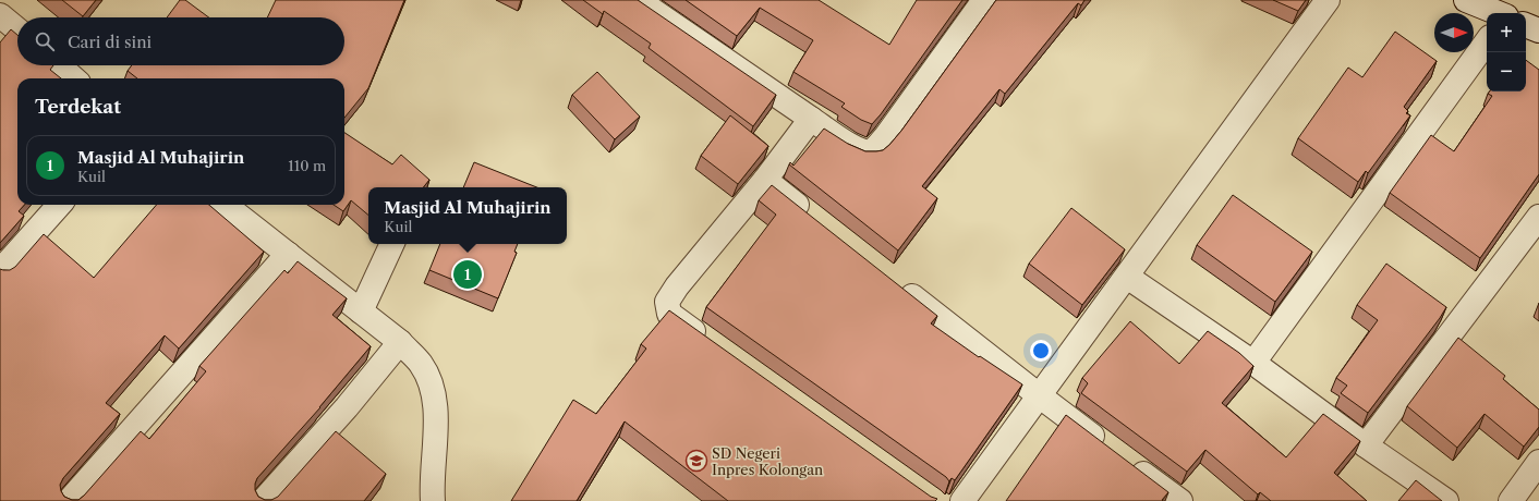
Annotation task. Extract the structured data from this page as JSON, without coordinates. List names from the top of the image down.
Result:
{
  "places": {
    "school or university": ["SD Negeri Inpres Kolongan"]
  },
  "north": "right",
  "page": {
    "map_buttons": ["+", "−"],
    "search": "Cari di sini",
    "heading": "Terdekat",
    "list": [
      {
        "mark": "1",
        "name": "Masjid Al Muhajirin",
        "note": "Kuil",
        "value": "110 m"
      }
    ],
    "popup": ["Masjid Al Muhajirin", "Kuil"],
    "pins": "1"
  }
}
